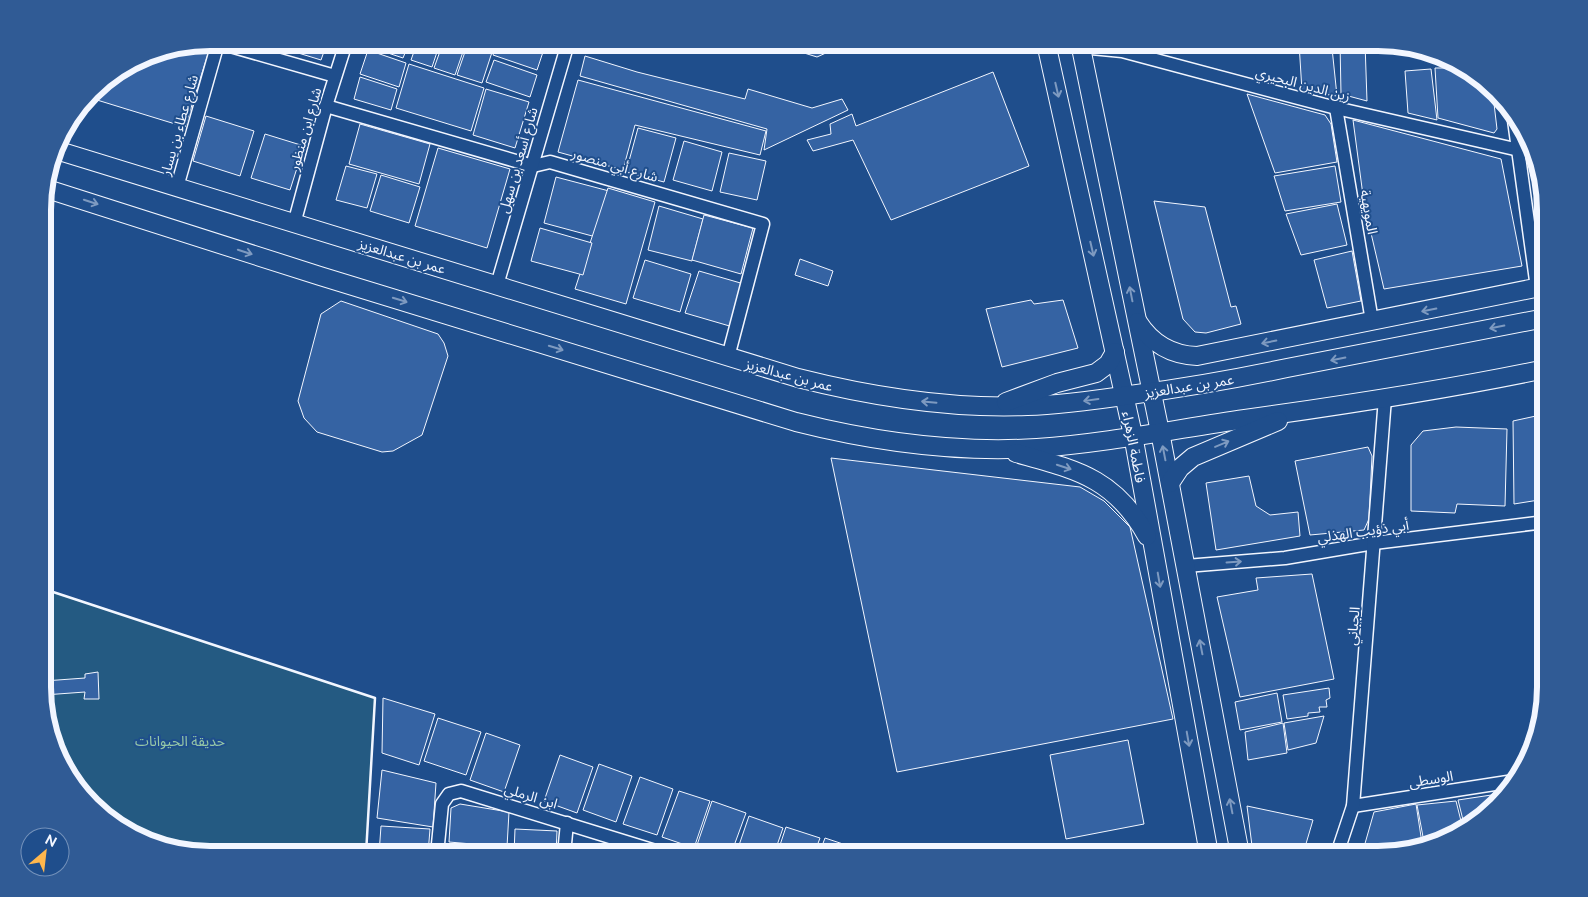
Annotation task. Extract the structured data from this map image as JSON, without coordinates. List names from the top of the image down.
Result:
{
  "streets": {
    "main road": ["عمر بن عبدالعزيز", "فاطمة الزهراء"],
    "street": [
      "زين الدين البحيري",
      "شارع عطاء بن يسار",
      "شارع ابن منظور",
      "شارع أسعد بن سهل",
      "شارع أبي منصور",
      "المويهية",
      "أبي ذؤيب الهذلي",
      "الجباني",
      "الوسطى",
      "ابن الرملي"
    ]
  },
  "crossings": [
    ["زين الدين البحيري", "المويهية"],
    ["شارع عطاء بن يسار", "عمر بن عبدالعزيز"],
    ["شارع ابن منظور", "شارع أبي منصور"],
    ["شارع ابن منظور", "عمر بن عبدالعزيز"],
    ["شارع أسعد بن سهل", "شارع أبي منصور"],
    ["شارع أسعد بن سهل", "عمر بن عبدالعزيز"],
    ["شارع أبي منصور", "عمر بن عبدالعزيز"],
    ["المويهية", "عمر بن عبدالعزيز"],
    ["عمر بن عبدالعزيز", "فاطمة الزهراء"],
    ["أبي ذؤيب الهذلي", "الجباني"],
    ["الجباني", "الوسطى"]
  ],
  "one_way": ["أبي ذؤيب الهذلي"],
  "parks": ["حديقة الحيوانات"],
  "north": "top right"
}
